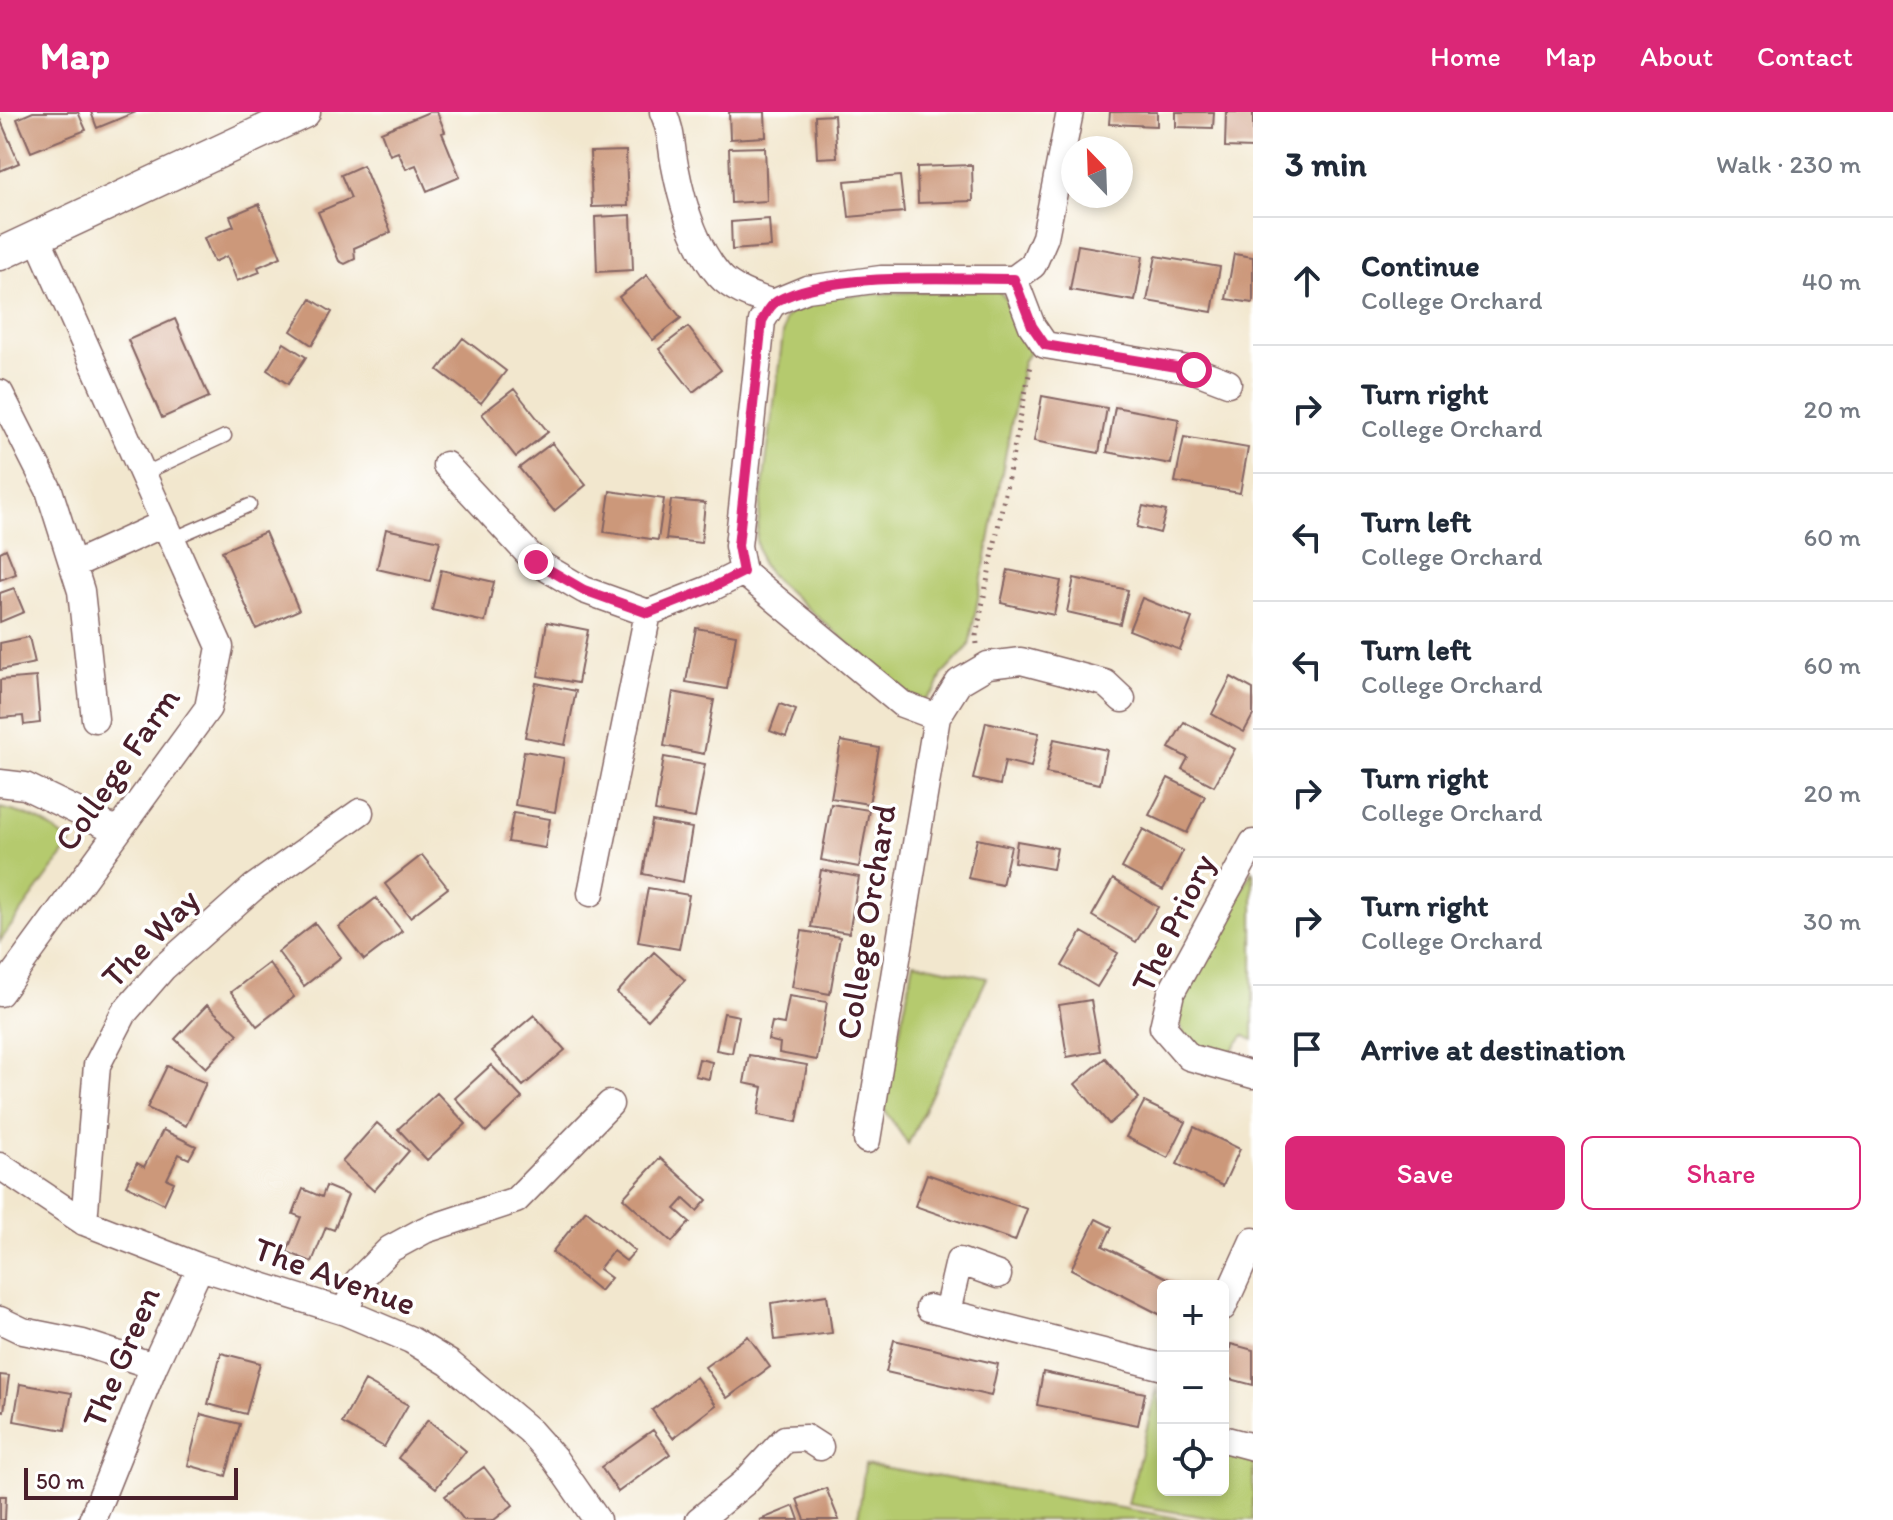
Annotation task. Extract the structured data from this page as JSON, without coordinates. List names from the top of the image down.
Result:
{
  "streets": {
    "street": [
      "College Farm",
      "College Orchard",
      "The Priory",
      "The Way",
      "The Avenue",
      "The Green"
    ]
  },
  "crossings": [
    ["The Way", "The Avenue"],
    ["The Avenue", "The Green"]
  ],
  "scale_bar": "50 m",
  "north": "top left",
  "page": {
    "header": "Map",
    "nav": [
      "Home",
      "Map",
      "About",
      "Contact"
    ],
    "heading": ["3 min", "Walk · 230 m"],
    "list": [
      ["Continue", "College Orchard", "40 m"],
      ["Turn right", "College Orchard", "20 m"],
      ["Turn left", "College Orchard", "60 m"],
      ["Turn left", "College Orchard", "60 m"],
      ["Turn right", "College Orchard", "20 m"],
      ["Turn right", "College Orchard", "30 m"],
      "Arrive at destination"
    ],
    "buttons": ["Save", "Share"],
    "map_buttons": ["+", "−"],
    "scale": "50 m"
  }
}
